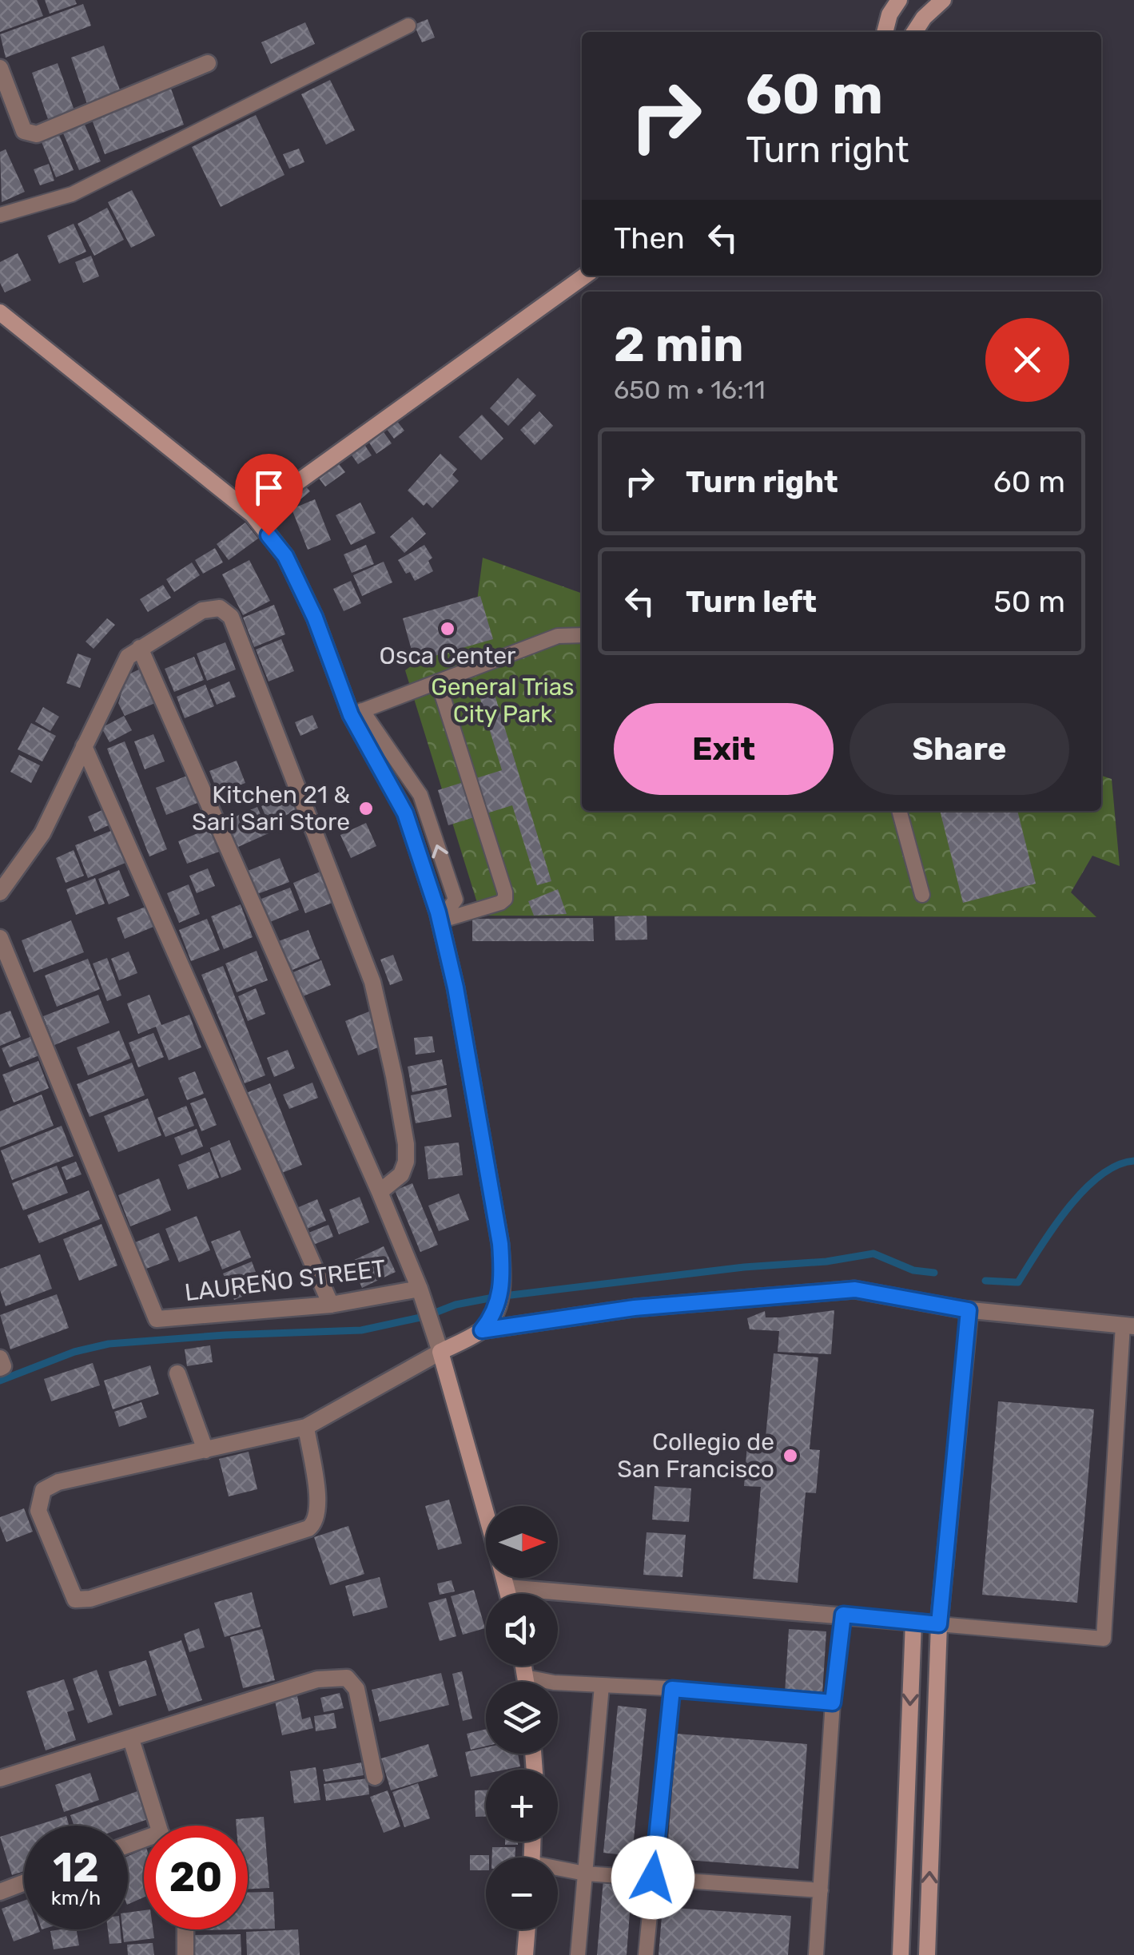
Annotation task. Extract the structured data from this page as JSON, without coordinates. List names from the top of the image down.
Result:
{
  "streets": {
    "street": ["LAUREÑO STREET"]
  },
  "parks": ["General Trias City Park"],
  "places": ["Osca Center", "Kitchen 21 & Sari Sari Store", "Collegio de San Francisco"],
  "north": "right",
  "page": {
    "turn": ["60 m", "Turn right"],
    "then": "Then",
    "heading": ["2 min", "650 m · 16:11"],
    "list": [
      {
        "name": "Turn right",
        "value": "60 m"
      },
      {
        "name": "Turn left",
        "value": "50 m"
      }
    ],
    "buttons": ["Exit", "Share"],
    "map_buttons": ["+", "−"],
    "speed": "12 km/h",
    "limit": "20"
  }
}
